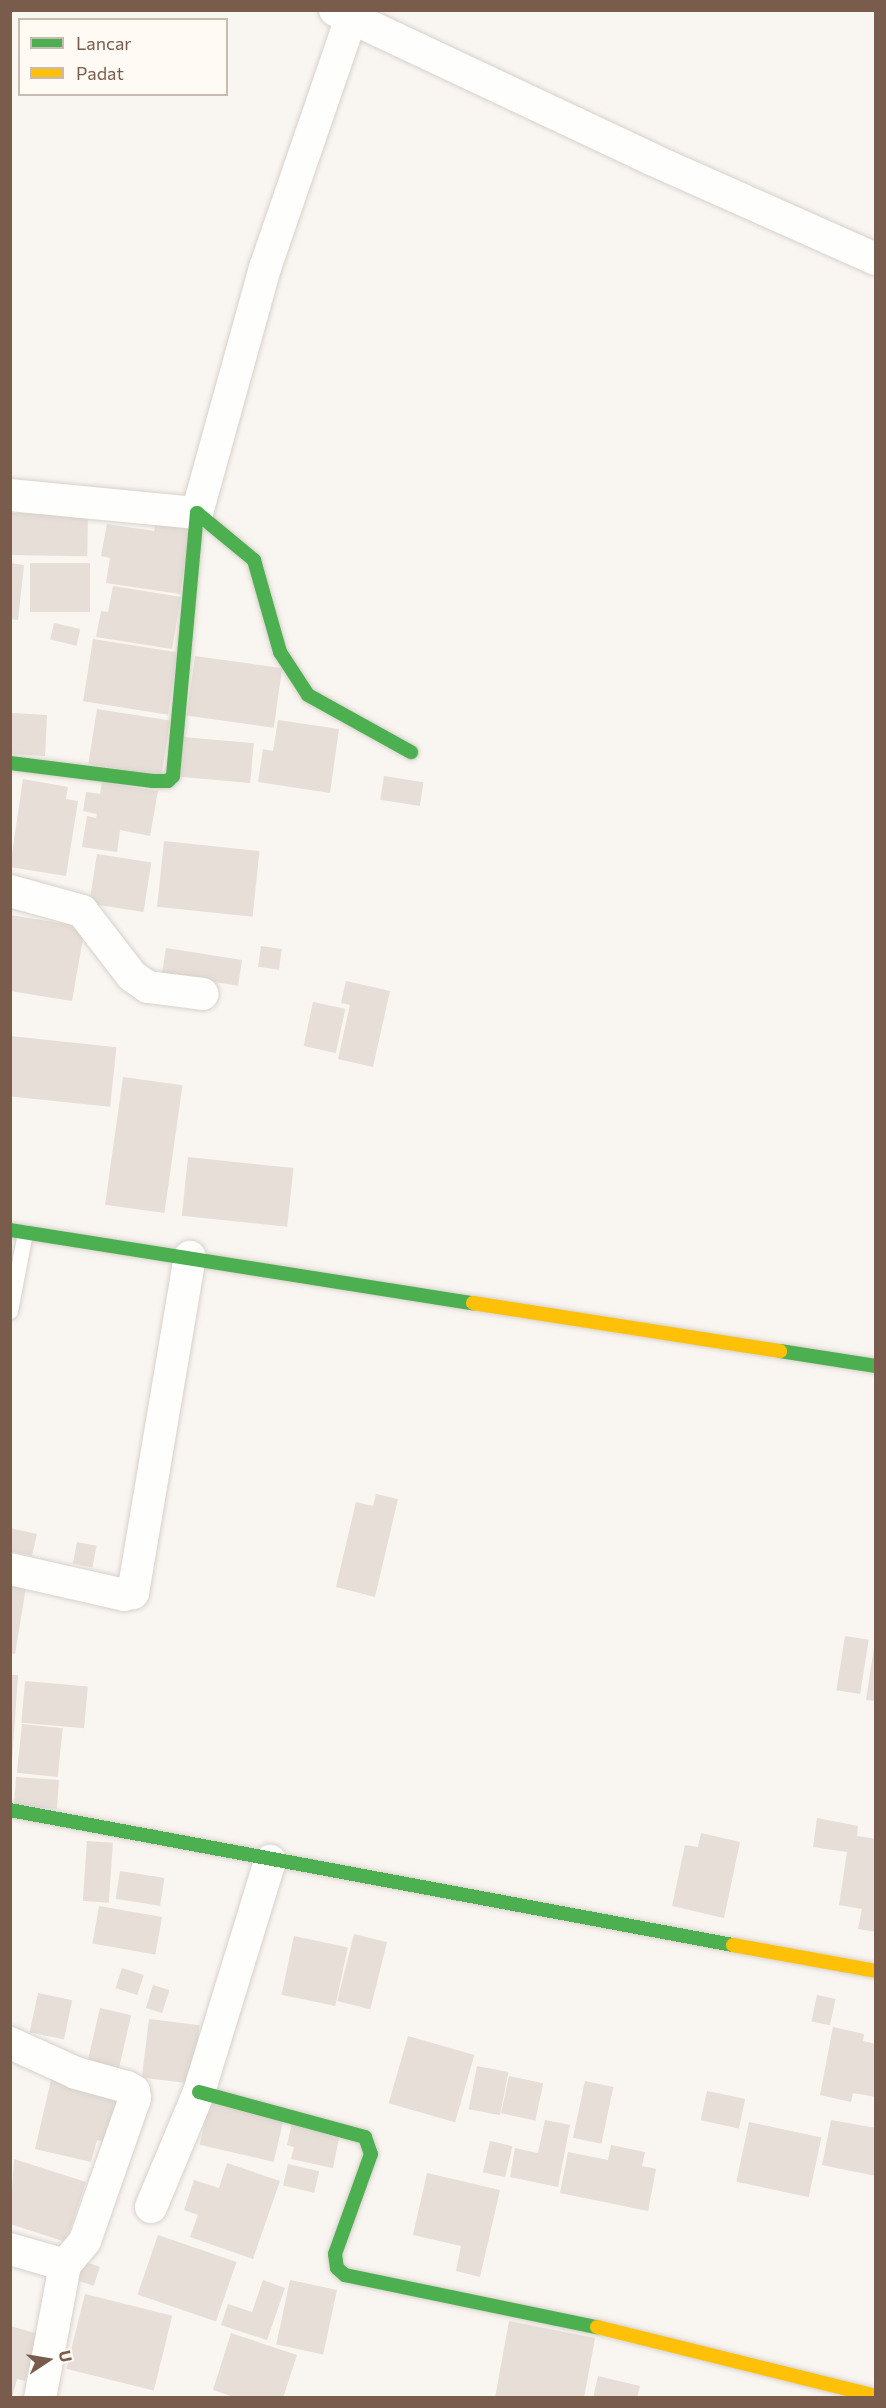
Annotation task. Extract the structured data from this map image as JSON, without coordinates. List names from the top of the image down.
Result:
{
  "legend": ["Lancar", "Padat"],
  "north": "right"
}
